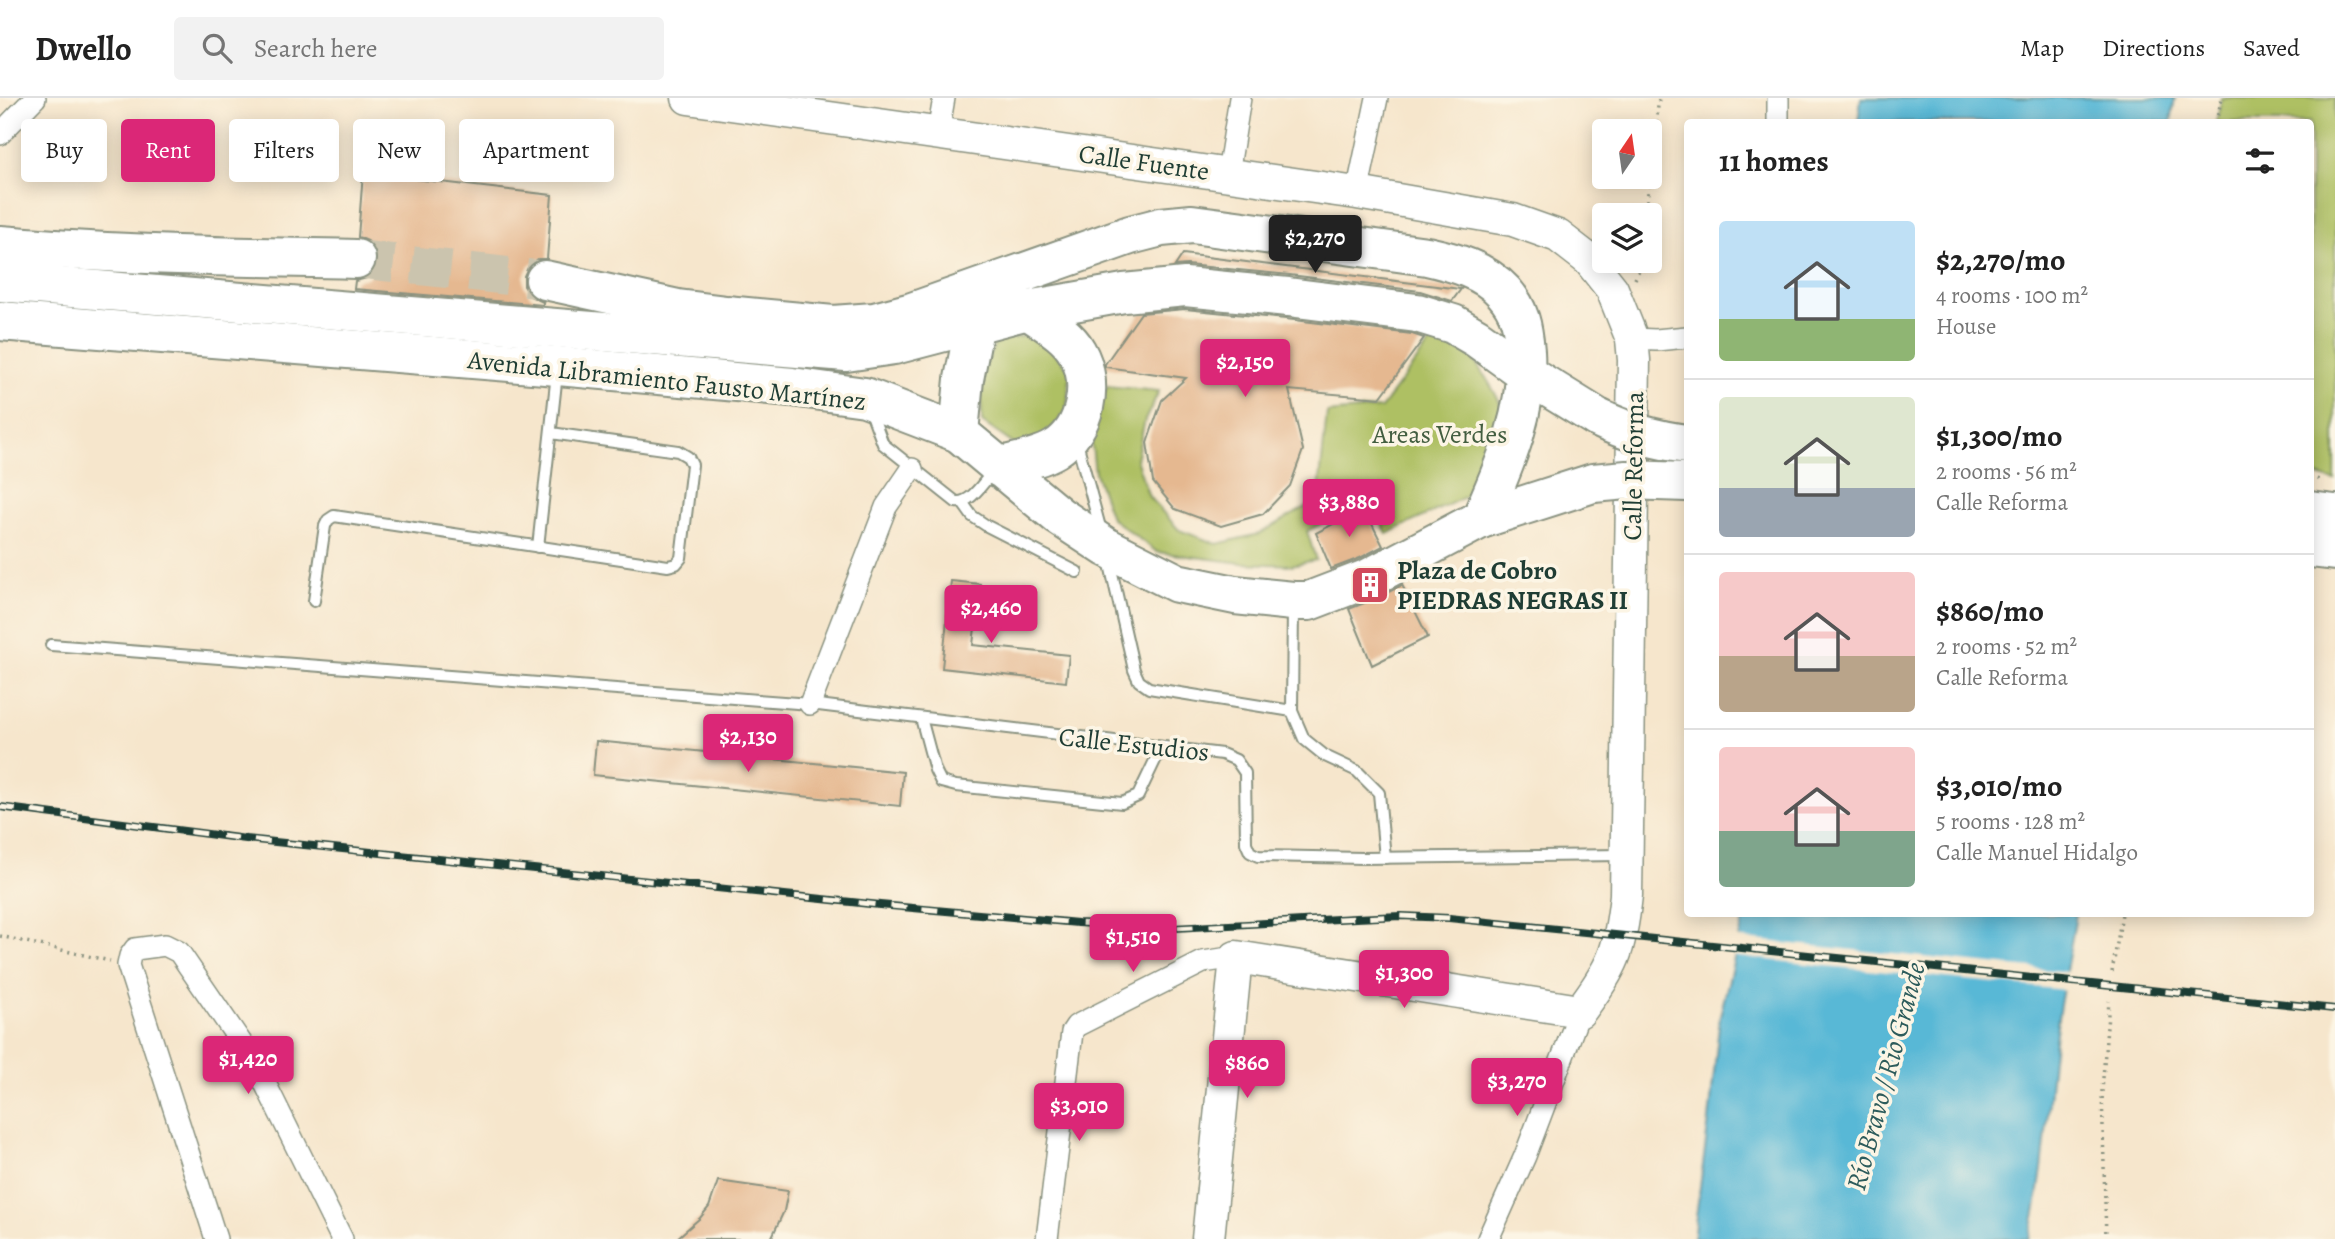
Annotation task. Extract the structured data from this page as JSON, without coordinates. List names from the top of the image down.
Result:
{
  "streets": {
    "highway": ["Avenida Libramiento Fausto Martínez"],
    "street": ["Calle Fuente", "Calle Reforma"],
    "lane": ["Calle Estudios"]
  },
  "crossings": [
    ["Calle Fuente", "Calle Reforma"],
    ["Calle Reforma", "Calle Estudios"]
  ],
  "water": ["Río Bravo / Rio Grande"],
  "parks": ["Areas Verdes"],
  "places": {
    "building": ["Plaza de Cobro PIEDRAS NEGRAS II"]
  },
  "north": "top",
  "page": {
    "header": "Dwello",
    "search": "Search here",
    "nav": ["Map", "Directions", "Saved"],
    "chip": [
      "Buy",
      "Rent",
      "Filters",
      "New",
      "Apartment"
    ],
    "heading": "11 homes",
    "list": [
      {
        "name": "$2,270/mo",
        "note": "4 rooms · 100 m² · House"
      },
      {
        "name": "$1,300/mo",
        "note": "2 rooms · 56 m² · Calle Reforma"
      },
      {
        "name": "$860/mo",
        "note": "2 rooms · 52 m² · Calle Reforma"
      },
      {
        "name": "$3,010/mo",
        "note": "5 rooms · 128 m² · Calle Manuel Hidalgo"
      }
    ],
    "price": [
      "$2,270",
      "$2,150",
      "$3,880",
      "$2,460",
      "$2,130",
      "$1,510",
      "$1,300",
      "$1,420",
      "$860",
      "$3,270",
      "$3,010"
    ]
  }
}
